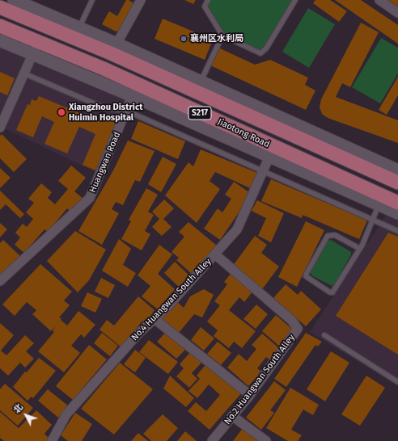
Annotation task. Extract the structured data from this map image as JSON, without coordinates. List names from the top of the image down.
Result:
{
  "streets": {
    "main road": ["S217", "Jiaotong Road"],
    "street": ["Huangwan Road", "No.4 Huangwan South Alley", "No.2 Huangwan South Alley"]
  },
  "crossings": [
    ["Jiaotong Road", "Huangwan Road"],
    ["Jiaotong Road", "No.4 Huangwan South Alley"],
    ["No.4 Huangwan South Alley", "No.2 Huangwan South Alley"]
  ],
  "places": ["襄州区水利局", "Xiangzhou District Huimin Hospital"],
  "north": "top left"
}
